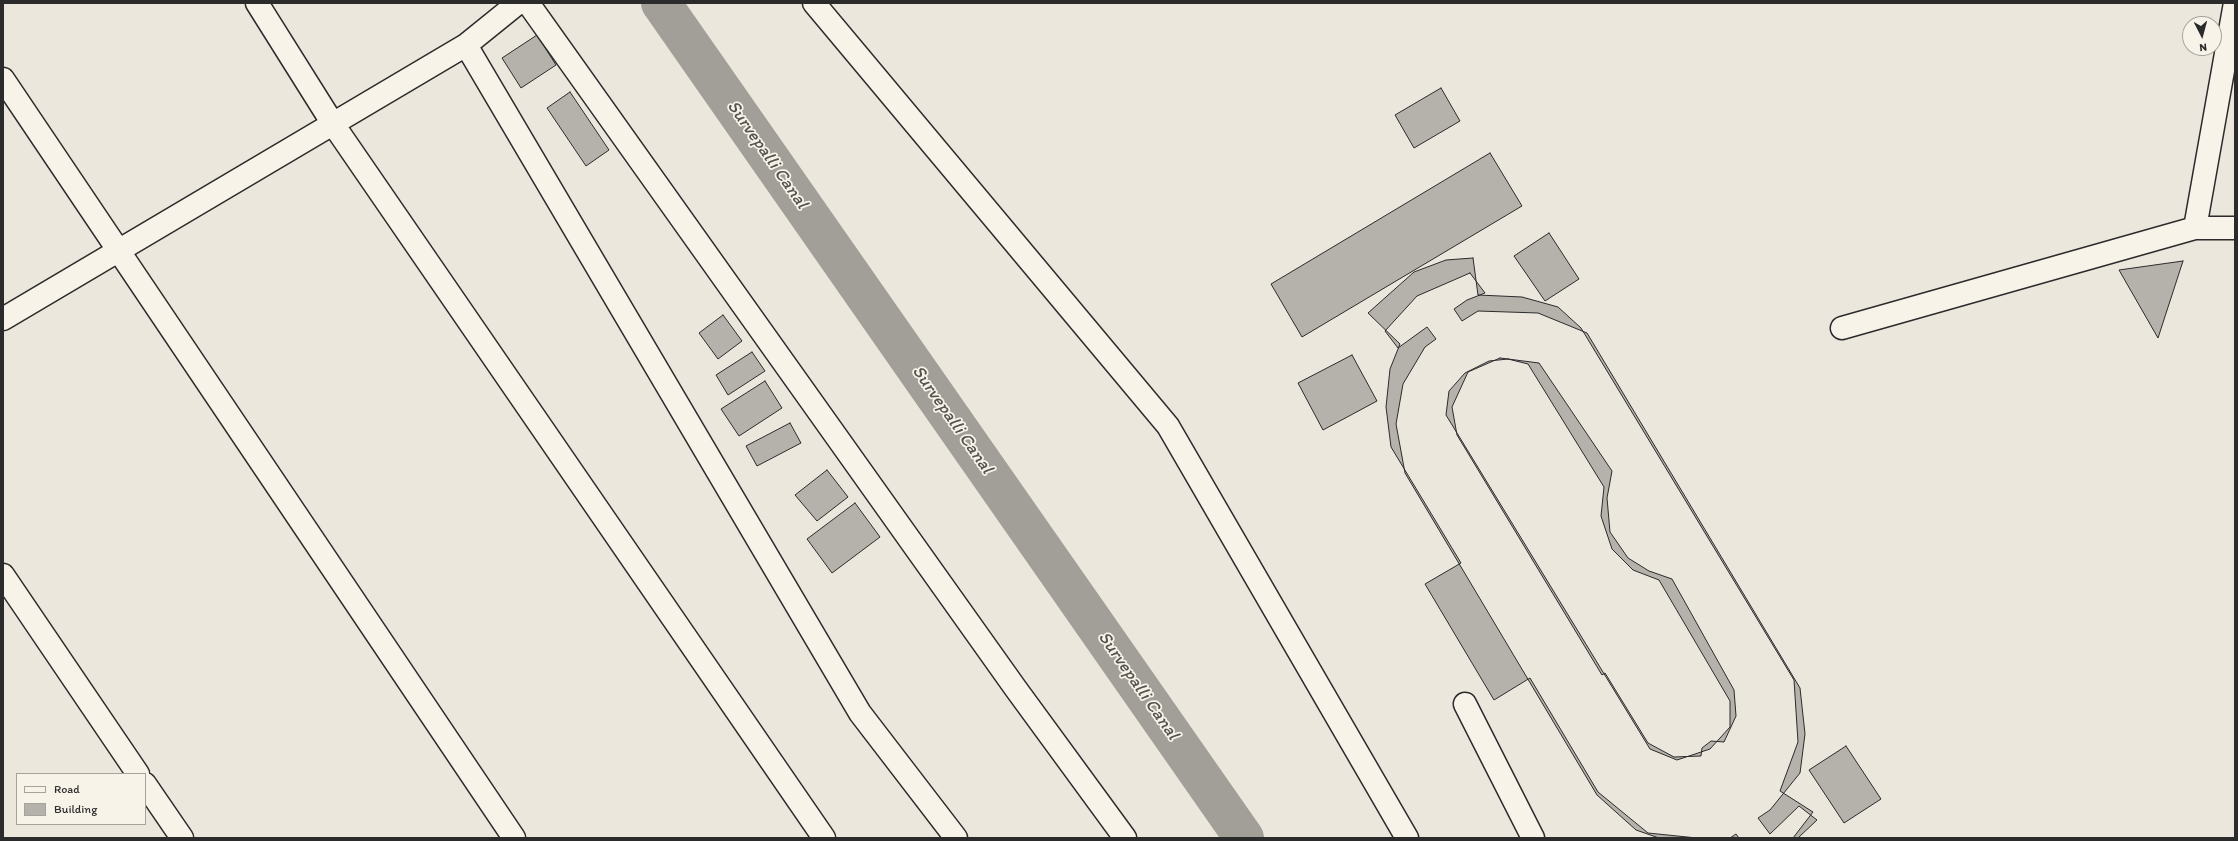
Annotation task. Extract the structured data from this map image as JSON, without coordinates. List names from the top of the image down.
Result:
{
  "water": ["Survepalli Canal"],
  "legend": ["Road", "Building"],
  "north": "bottom"
}
